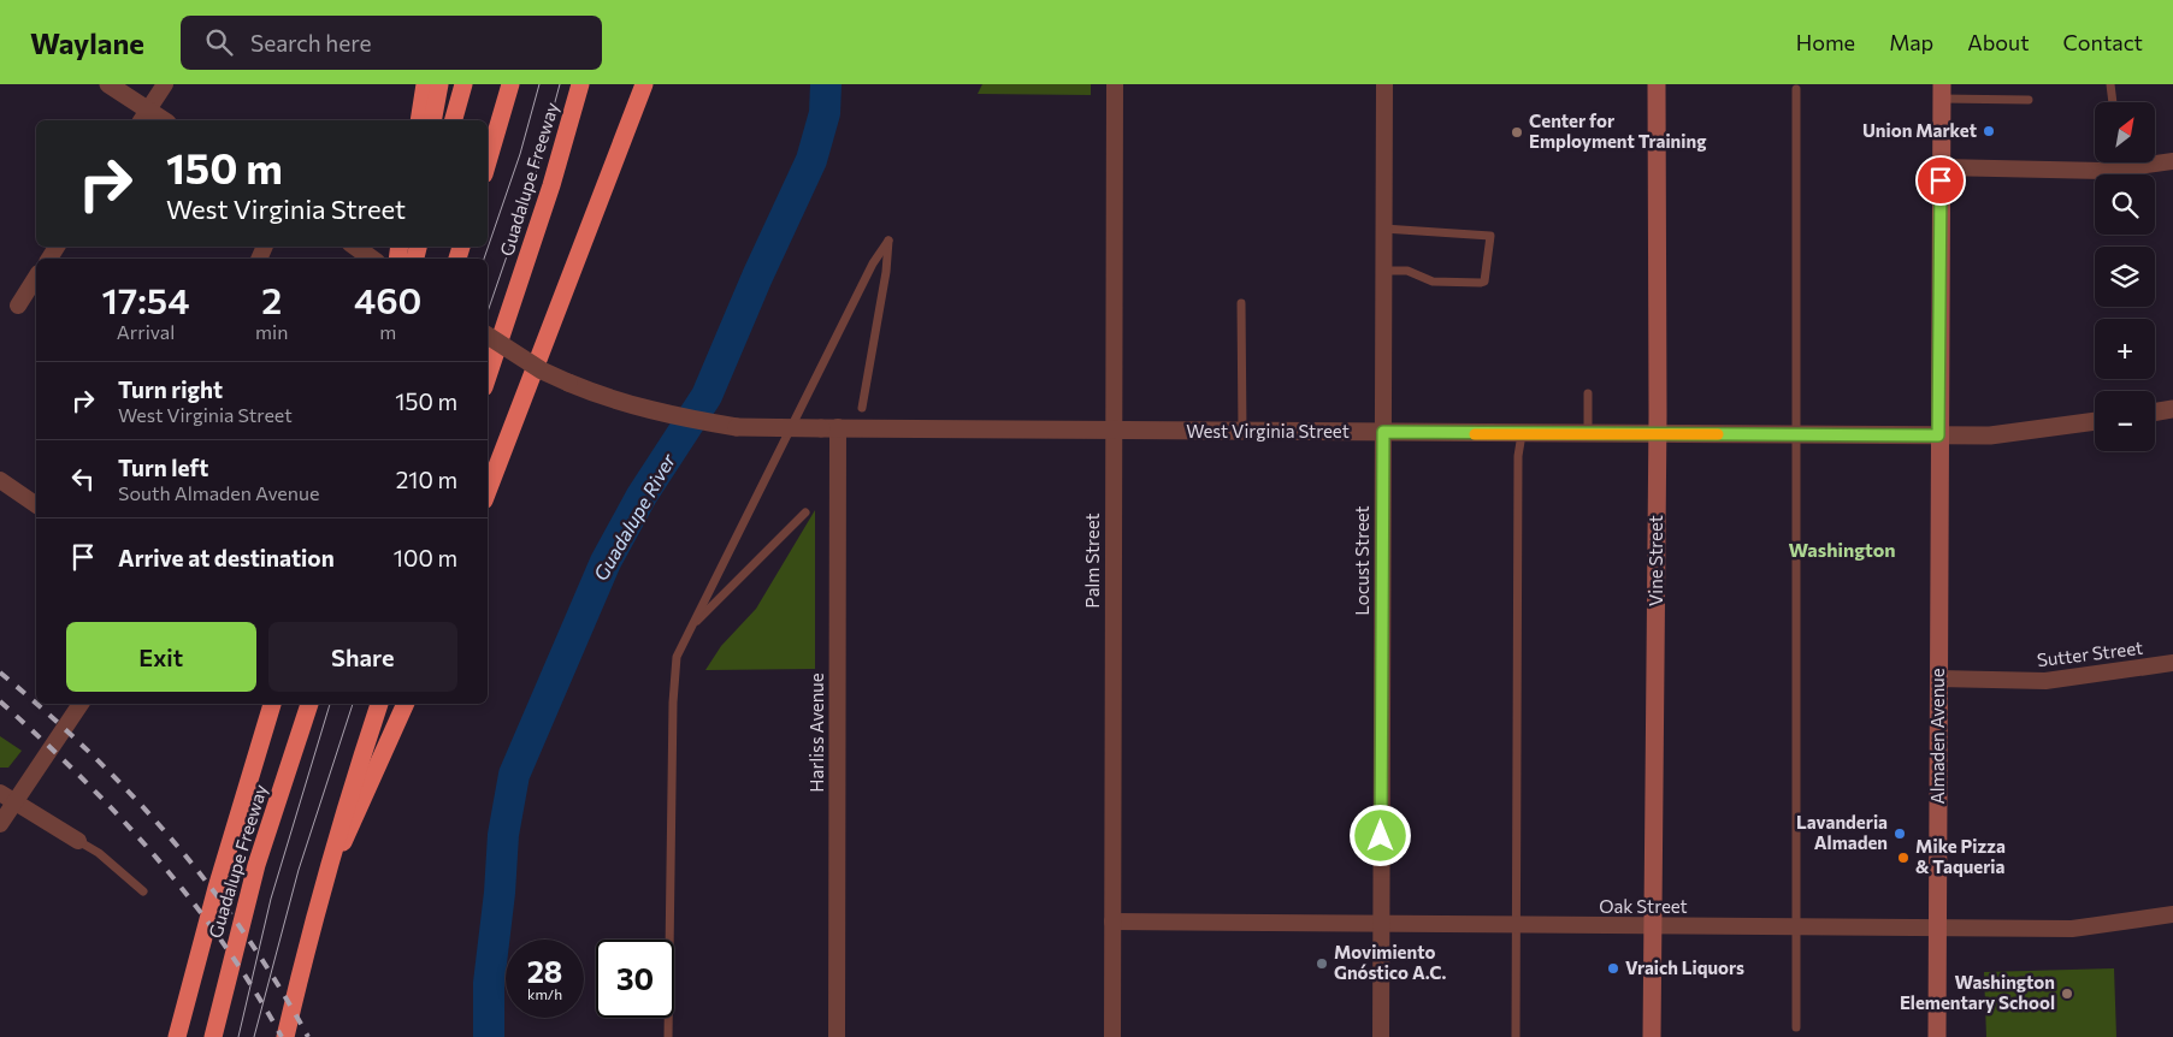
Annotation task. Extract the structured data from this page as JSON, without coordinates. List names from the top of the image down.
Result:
{
  "streets": {
    "highway": ["Guadalupe Freeway"],
    "main road": ["Vine Street", "Almaden Avenue"],
    "street": [
      "West Virginia Street",
      "Palm Street",
      "Locust Street",
      "Sutter Street",
      "Harliss Avenue",
      "Oak Street"
    ]
  },
  "crossings": [
    ["West Virginia Street", "Palm Street"],
    ["West Virginia Street", "Locust Street"],
    ["West Virginia Street", "Vine Street"],
    ["West Virginia Street", "Harliss Avenue"],
    ["West Virginia Street", "Almaden Avenue"],
    ["Palm Street", "Oak Street"],
    ["Locust Street", "Oak Street"],
    ["Vine Street", "Oak Street"],
    ["Sutter Street", "Almaden Avenue"],
    ["Almaden Avenue", "Oak Street"]
  ],
  "districts": ["Washington"],
  "water": ["Guadalupe River"],
  "places": [
    "Union Market",
    "Center for Employment Training",
    "Lavanderia Almaden",
    "Mike Pizza & Taqueria",
    "Movimiento Gnóstico A.C.",
    "Vraich Liquors",
    "Washington Elementary School"
  ],
  "north": "top right",
  "page": {
    "header": "Waylane",
    "search": "Search here",
    "nav": [
      "Home",
      "Map",
      "About",
      "Contact"
    ],
    "map_buttons": ["+", "−"],
    "turn": ["150 m", "West Virginia Street"],
    "eta": [
      "17:54",
      "Arrival",
      "2",
      "min",
      "460",
      "m"
    ],
    "list": [
      {
        "name": "Turn right",
        "note": "West Virginia Street",
        "value": "150 m"
      },
      {
        "name": "Turn left",
        "note": "South Almaden Avenue",
        "value": "210 m"
      },
      {
        "name": "Arrive at destination",
        "value": "100 m"
      }
    ],
    "buttons": ["Exit", "Share"],
    "speed": "28 km/h",
    "limit": "30"
  }
}
